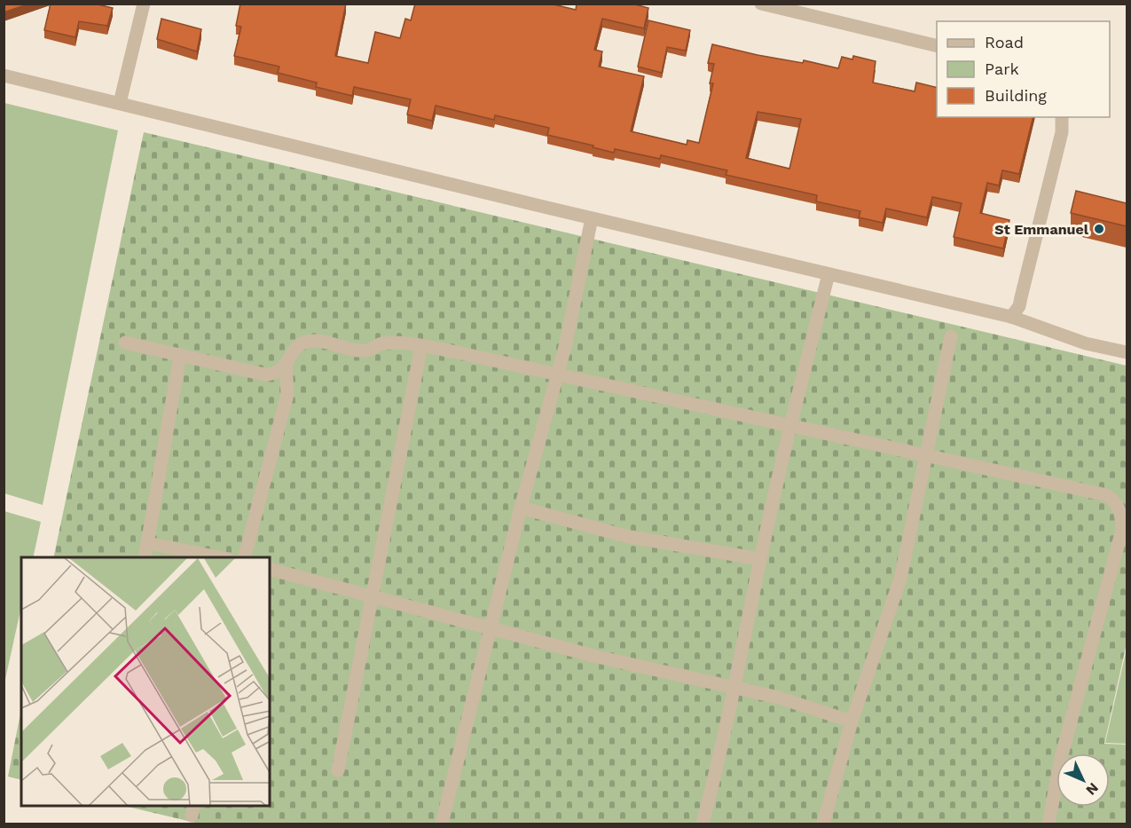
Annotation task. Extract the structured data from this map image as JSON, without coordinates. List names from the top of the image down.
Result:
{
  "places": ["St Emmanuel"],
  "legend": ["Road", "Park", "Building"],
  "north": "bottom right"
}
